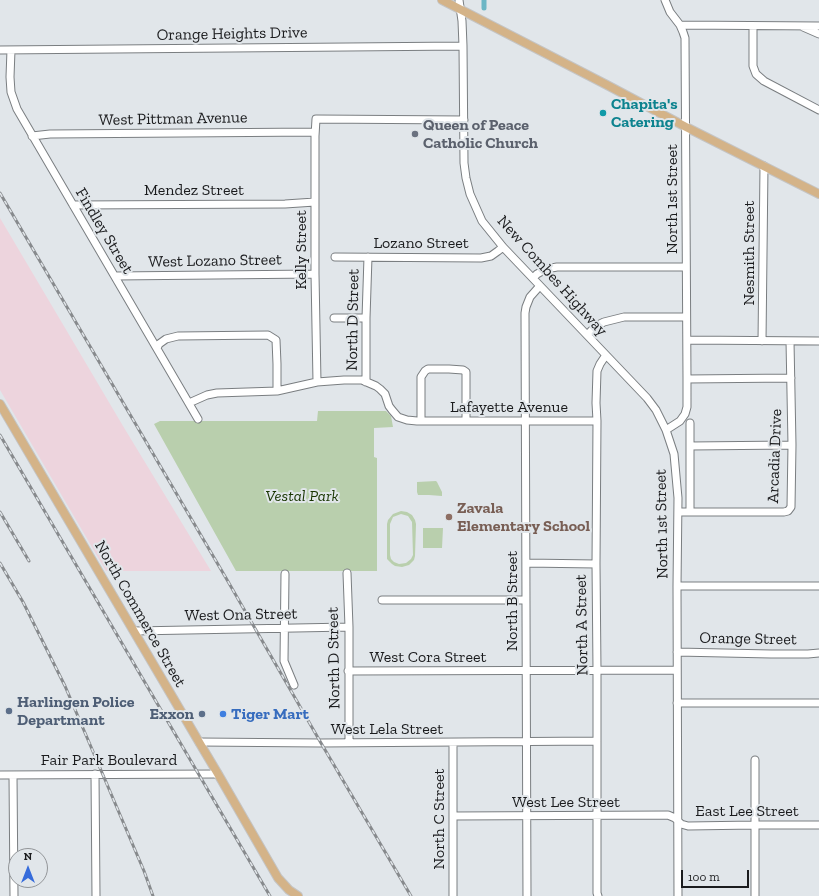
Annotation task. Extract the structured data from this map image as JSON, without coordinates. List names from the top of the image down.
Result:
{
  "streets": {
    "main road": ["North Commerce Street"],
    "street": [
      "Orange Heights Drive",
      "West Pittman Avenue",
      "Mendez Street",
      "North 1st Street",
      "Findley Street",
      "Lozano Street",
      "Kelly Street",
      "Nesmith Street",
      "West Lozano Street",
      "New Combes Highway",
      "North D Street",
      "Lafayette Avenue",
      "Arcadia Drive",
      "North B Street",
      "West Ona Street",
      "North A Street",
      "Orange Street",
      "West Cora Street",
      "West Lela Street",
      "Fair Park Boulevard",
      "West Lee Street",
      "East Lee Street",
      "North C Street"
    ]
  },
  "crossings": [
    ["Orange Heights Drive", "Findley Street"],
    ["Orange Heights Drive", "New Combes Highway"],
    ["West Pittman Avenue", "Findley Street"],
    ["West Pittman Avenue", "Kelly Street"],
    ["Mendez Street", "Findley Street"],
    ["Mendez Street", "Kelly Street"],
    ["North 1st Street", "New Combes Highway"],
    ["North 1st Street", "Arcadia Drive"],
    ["North 1st Street", "Orange Street"],
    ["North 1st Street", "West Cora Street"],
    ["North 1st Street", "West Lee Street"],
    ["North 1st Street", "East Lee Street"],
    ["Findley Street", "West Lozano Street"],
    ["Lozano Street", "New Combes Highway"],
    ["Lozano Street", "North D Street"],
    ["Kelly Street", "West Lozano Street"],
    ["Kelly Street", "New Combes Highway"],
    ["New Combes Highway", "North B Street"],
    ["New Combes Highway", "North A Street"],
    ["North D Street", "Lafayette Avenue"],
    ["North D Street", "West Ona Street"],
    ["North D Street", "West Cora Street"],
    ["North D Street", "West Lela Street"],
    ["Lafayette Avenue", "North B Street"],
    ["Lafayette Avenue", "North A Street"],
    ["North B Street", "West Cora Street"],
    ["North B Street", "West Lela Street"],
    ["North B Street", "West Lee Street"],
    ["North Commerce Street", "West Ona Street"],
    ["North Commerce Street", "West Lela Street"],
    ["North Commerce Street", "Fair Park Boulevard"],
    ["North A Street", "West Cora Street"],
    ["North A Street", "West Lela Street"],
    ["North A Street", "West Lee Street"],
    ["West Lela Street", "North C Street"],
    ["West Lee Street", "East Lee Street"],
    ["West Lee Street", "North C Street"]
  ],
  "parks": ["Vestal Park"],
  "places": [
    "Chapita's Catering",
    "Queen of Peace Catholic Church",
    "Zavala Elementary School",
    "Harlingen Police Departmant",
    "Exxon",
    "Tiger Mart"
  ],
  "scale_bar": "100 m",
  "north": "top"
}
